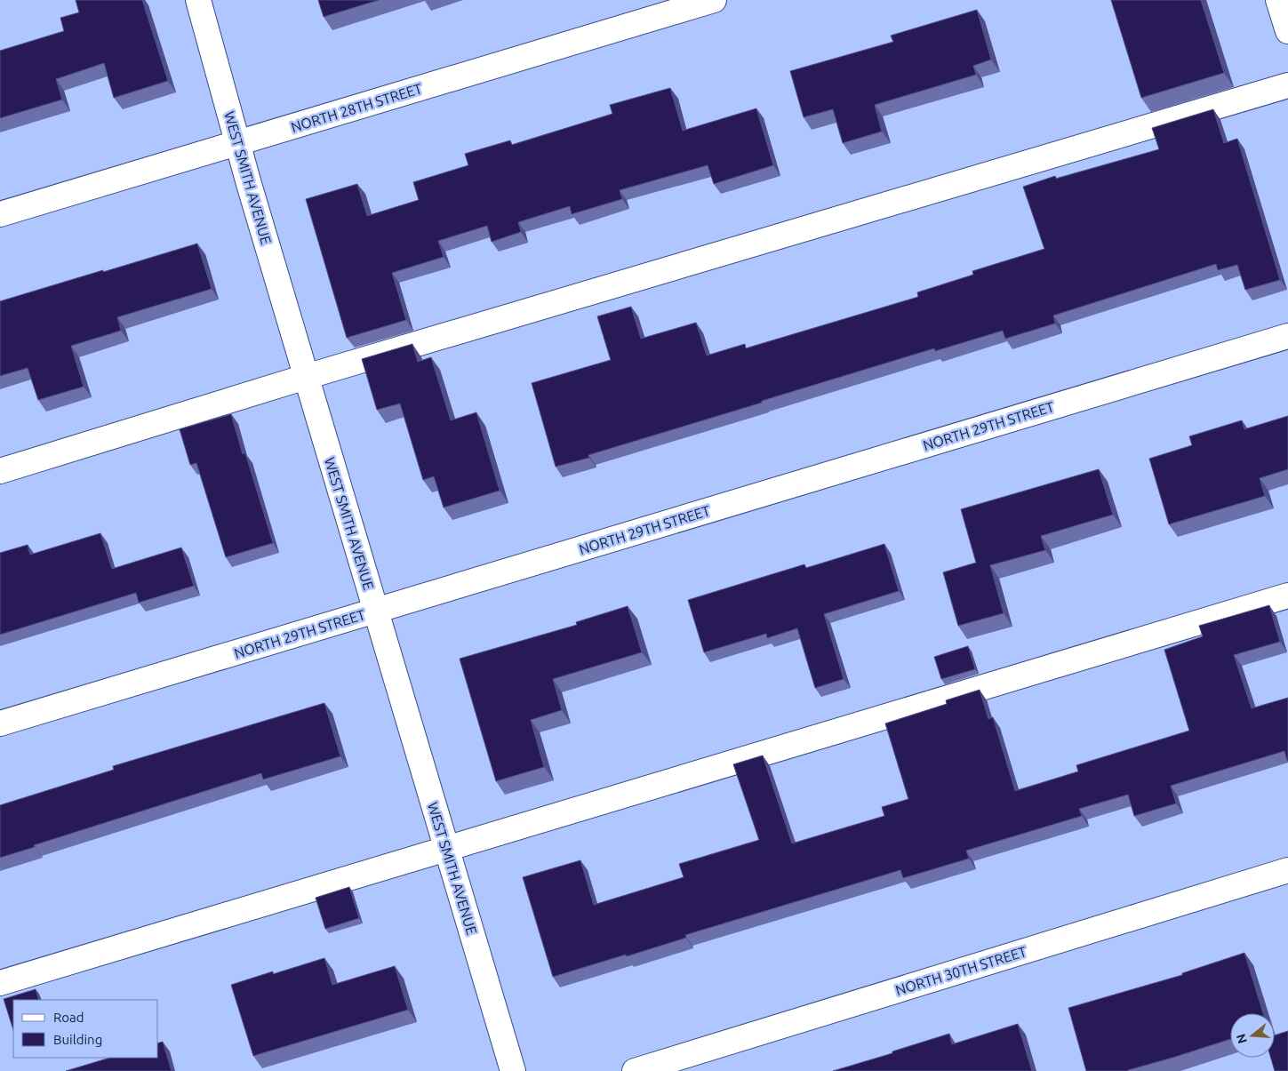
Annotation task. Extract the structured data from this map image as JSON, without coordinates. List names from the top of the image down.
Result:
{
  "streets": {
    "street": [
      "NORTH 28TH STREET",
      "WEST SMITH AVENUE",
      "NORTH 29TH STREET",
      "NORTH 30TH STREET"
    ]
  },
  "crossings": [
    ["NORTH 28TH STREET", "WEST SMITH AVENUE"],
    ["WEST SMITH AVENUE", "NORTH 29TH STREET"]
  ],
  "legend": ["Road", "Building"],
  "north": "left"
}
